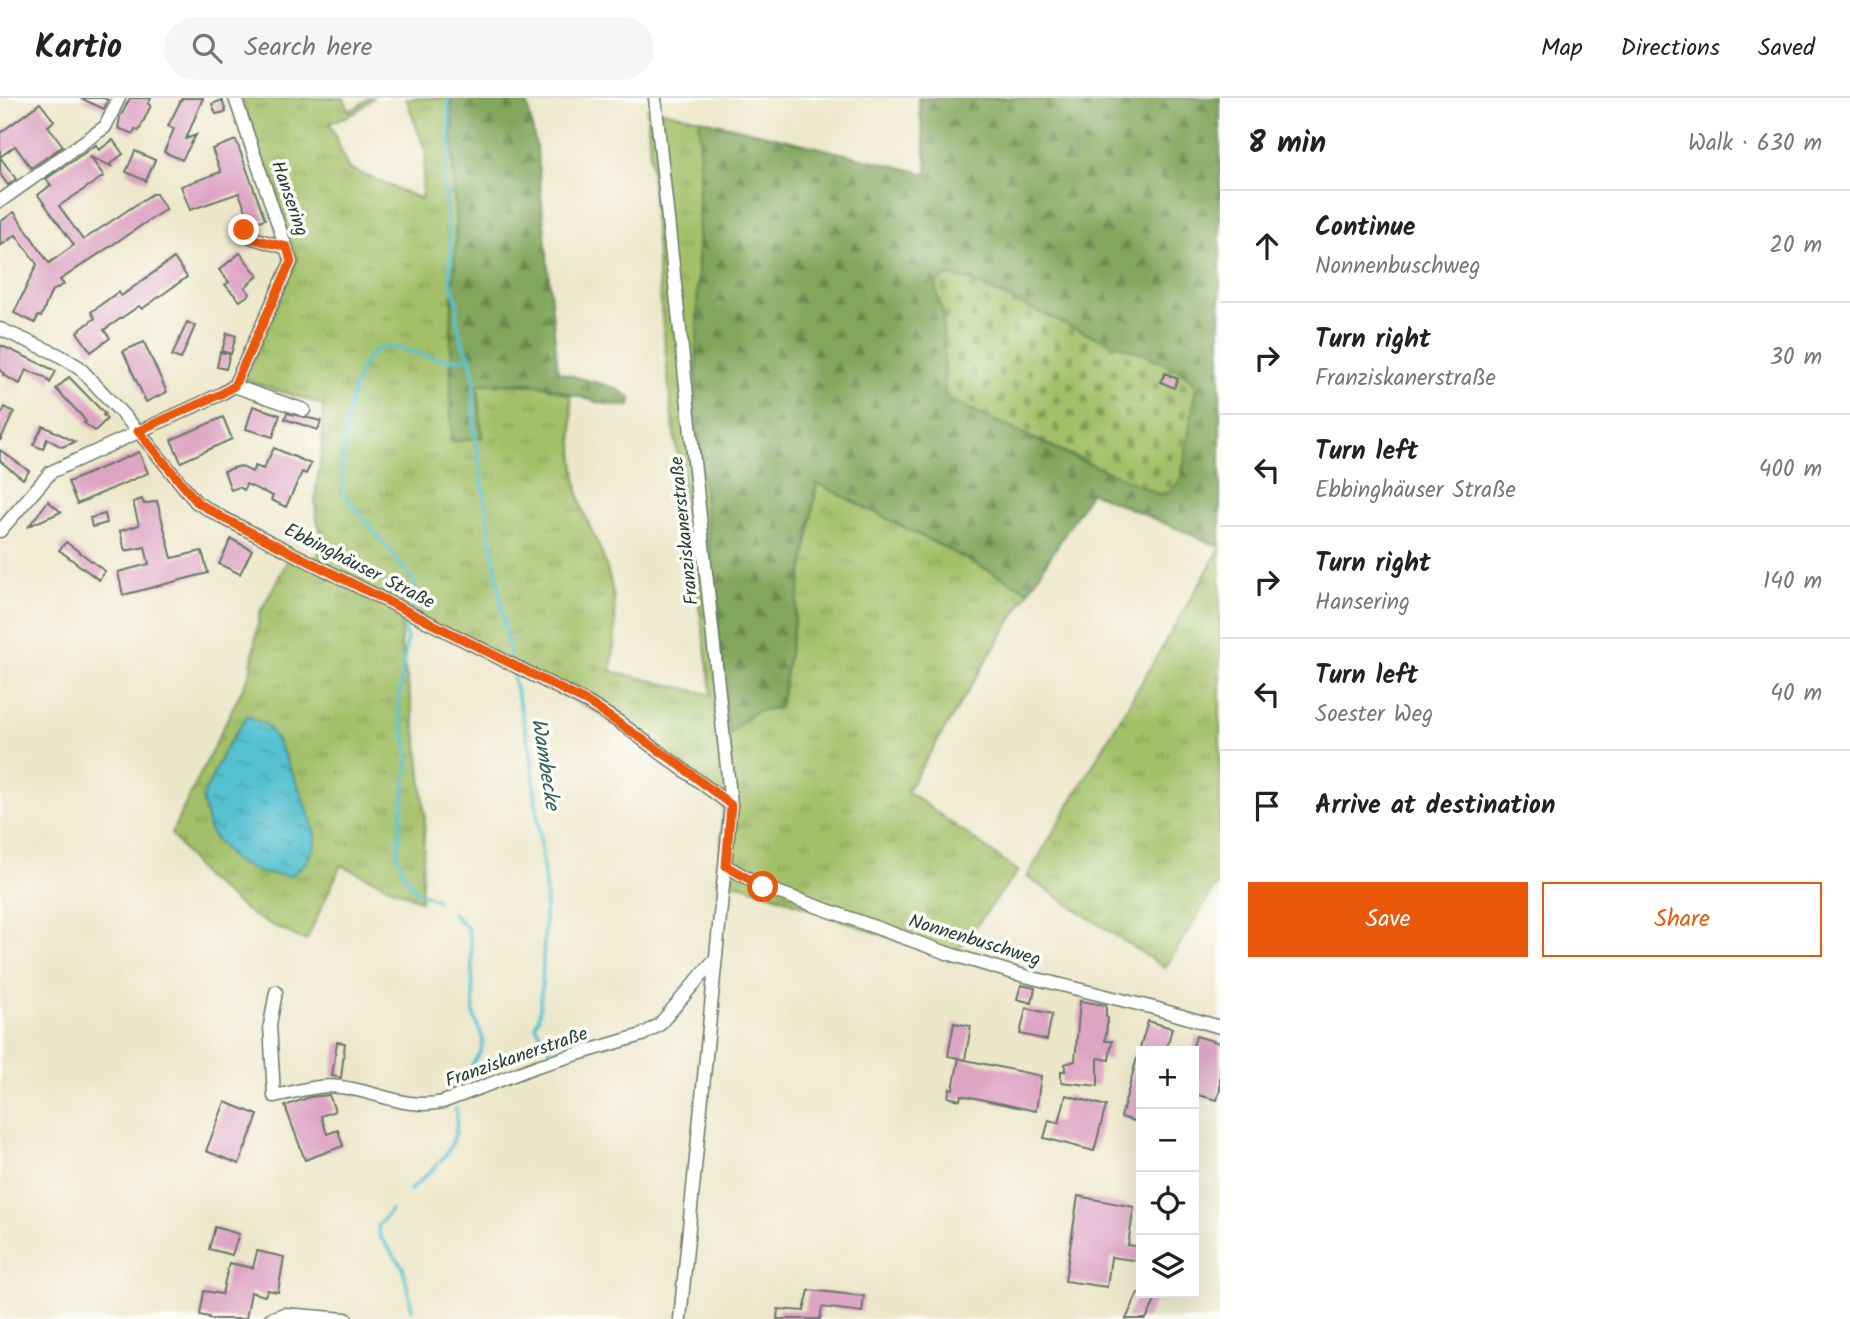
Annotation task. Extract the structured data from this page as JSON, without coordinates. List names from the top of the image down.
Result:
{
  "streets": {
    "street": [
      "Hansering",
      "Franziskanerstraße",
      "Ebbinghäuser Straße",
      "Nonnenbuschweg"
    ]
  },
  "crossings": [
    ["Franziskanerstraße", "Ebbinghäuser Straße"],
    ["Franziskanerstraße", "Nonnenbuschweg"]
  ],
  "water": ["Wambecke"],
  "page": {
    "header": "Kartio",
    "search": "Search here",
    "nav": ["Map", "Directions", "Saved"],
    "heading": ["8 min", "Walk · 630 m"],
    "list": [
      ["Continue", "Nonnenbuschweg", "20 m"],
      ["Turn right", "Franziskanerstraße", "30 m"],
      ["Turn left", "Ebbinghäuser Straße", "400 m"],
      ["Turn right", "Hansering", "140 m"],
      ["Turn left", "Soester Weg", "40 m"],
      "Arrive at destination"
    ],
    "buttons": ["Save", "Share"],
    "map_buttons": ["+", "−"]
  }
}
